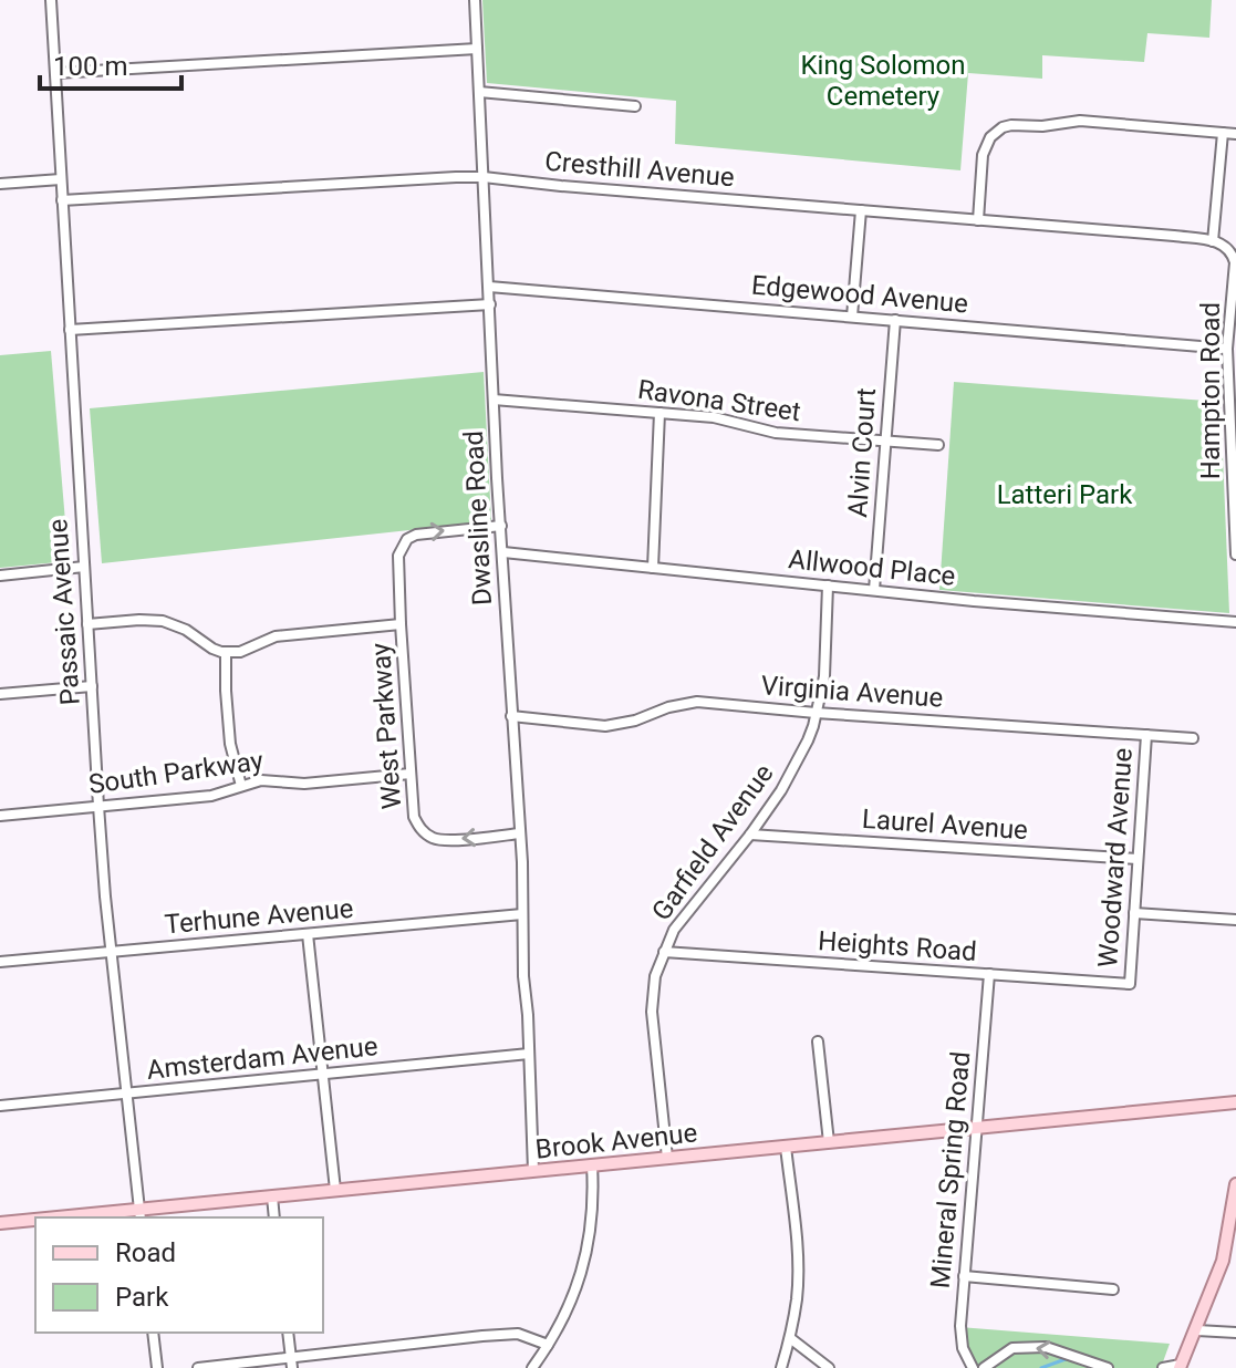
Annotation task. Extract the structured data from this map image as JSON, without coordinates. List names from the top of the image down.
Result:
{
  "streets": {
    "main road": ["Brook Avenue"],
    "street": [
      "Cresthill Avenue",
      "Edgewood Avenue",
      "Hampton Road",
      "Ravona Street",
      "Alvin Court",
      "Dwasline Road",
      "Allwood Place",
      "Passaic Avenue",
      "Virginia Avenue",
      "West Parkway",
      "South Parkway",
      "Laurel Avenue",
      "Garfield Avenue",
      "Woodward Avenue",
      "Terhune Avenue",
      "Heights Road",
      "Amsterdam Avenue",
      "Mineral Spring Road"
    ]
  },
  "crossings": [
    ["Cresthill Avenue", "Hampton Road"],
    ["Cresthill Avenue", "Dwasline Road"],
    ["Cresthill Avenue", "Passaic Avenue"],
    ["Edgewood Avenue", "Hampton Road"],
    ["Edgewood Avenue", "Alvin Court"],
    ["Edgewood Avenue", "Dwasline Road"],
    ["Ravona Street", "Alvin Court"],
    ["Ravona Street", "Dwasline Road"],
    ["Alvin Court", "Allwood Place"],
    ["Dwasline Road", "Allwood Place"],
    ["Dwasline Road", "Virginia Avenue"],
    ["Dwasline Road", "West Parkway"],
    ["Dwasline Road", "Terhune Avenue"],
    ["Dwasline Road", "Amsterdam Avenue"],
    ["Dwasline Road", "Brook Avenue"],
    ["Allwood Place", "Garfield Avenue"],
    ["Passaic Avenue", "South Parkway"],
    ["Passaic Avenue", "Terhune Avenue"],
    ["Passaic Avenue", "Amsterdam Avenue"],
    ["Passaic Avenue", "Brook Avenue"],
    ["Virginia Avenue", "Garfield Avenue"],
    ["Virginia Avenue", "Woodward Avenue"],
    ["West Parkway", "South Parkway"],
    ["Laurel Avenue", "Garfield Avenue"],
    ["Laurel Avenue", "Woodward Avenue"],
    ["Garfield Avenue", "Heights Road"],
    ["Garfield Avenue", "Brook Avenue"],
    ["Woodward Avenue", "Heights Road"],
    ["Heights Road", "Mineral Spring Road"],
    ["Brook Avenue", "Mineral Spring Road"]
  ],
  "parks": ["King Solomon Cemetery", "Latteri Park"],
  "legend": ["Road", "Park"],
  "scale_bar": "100 m"
}
